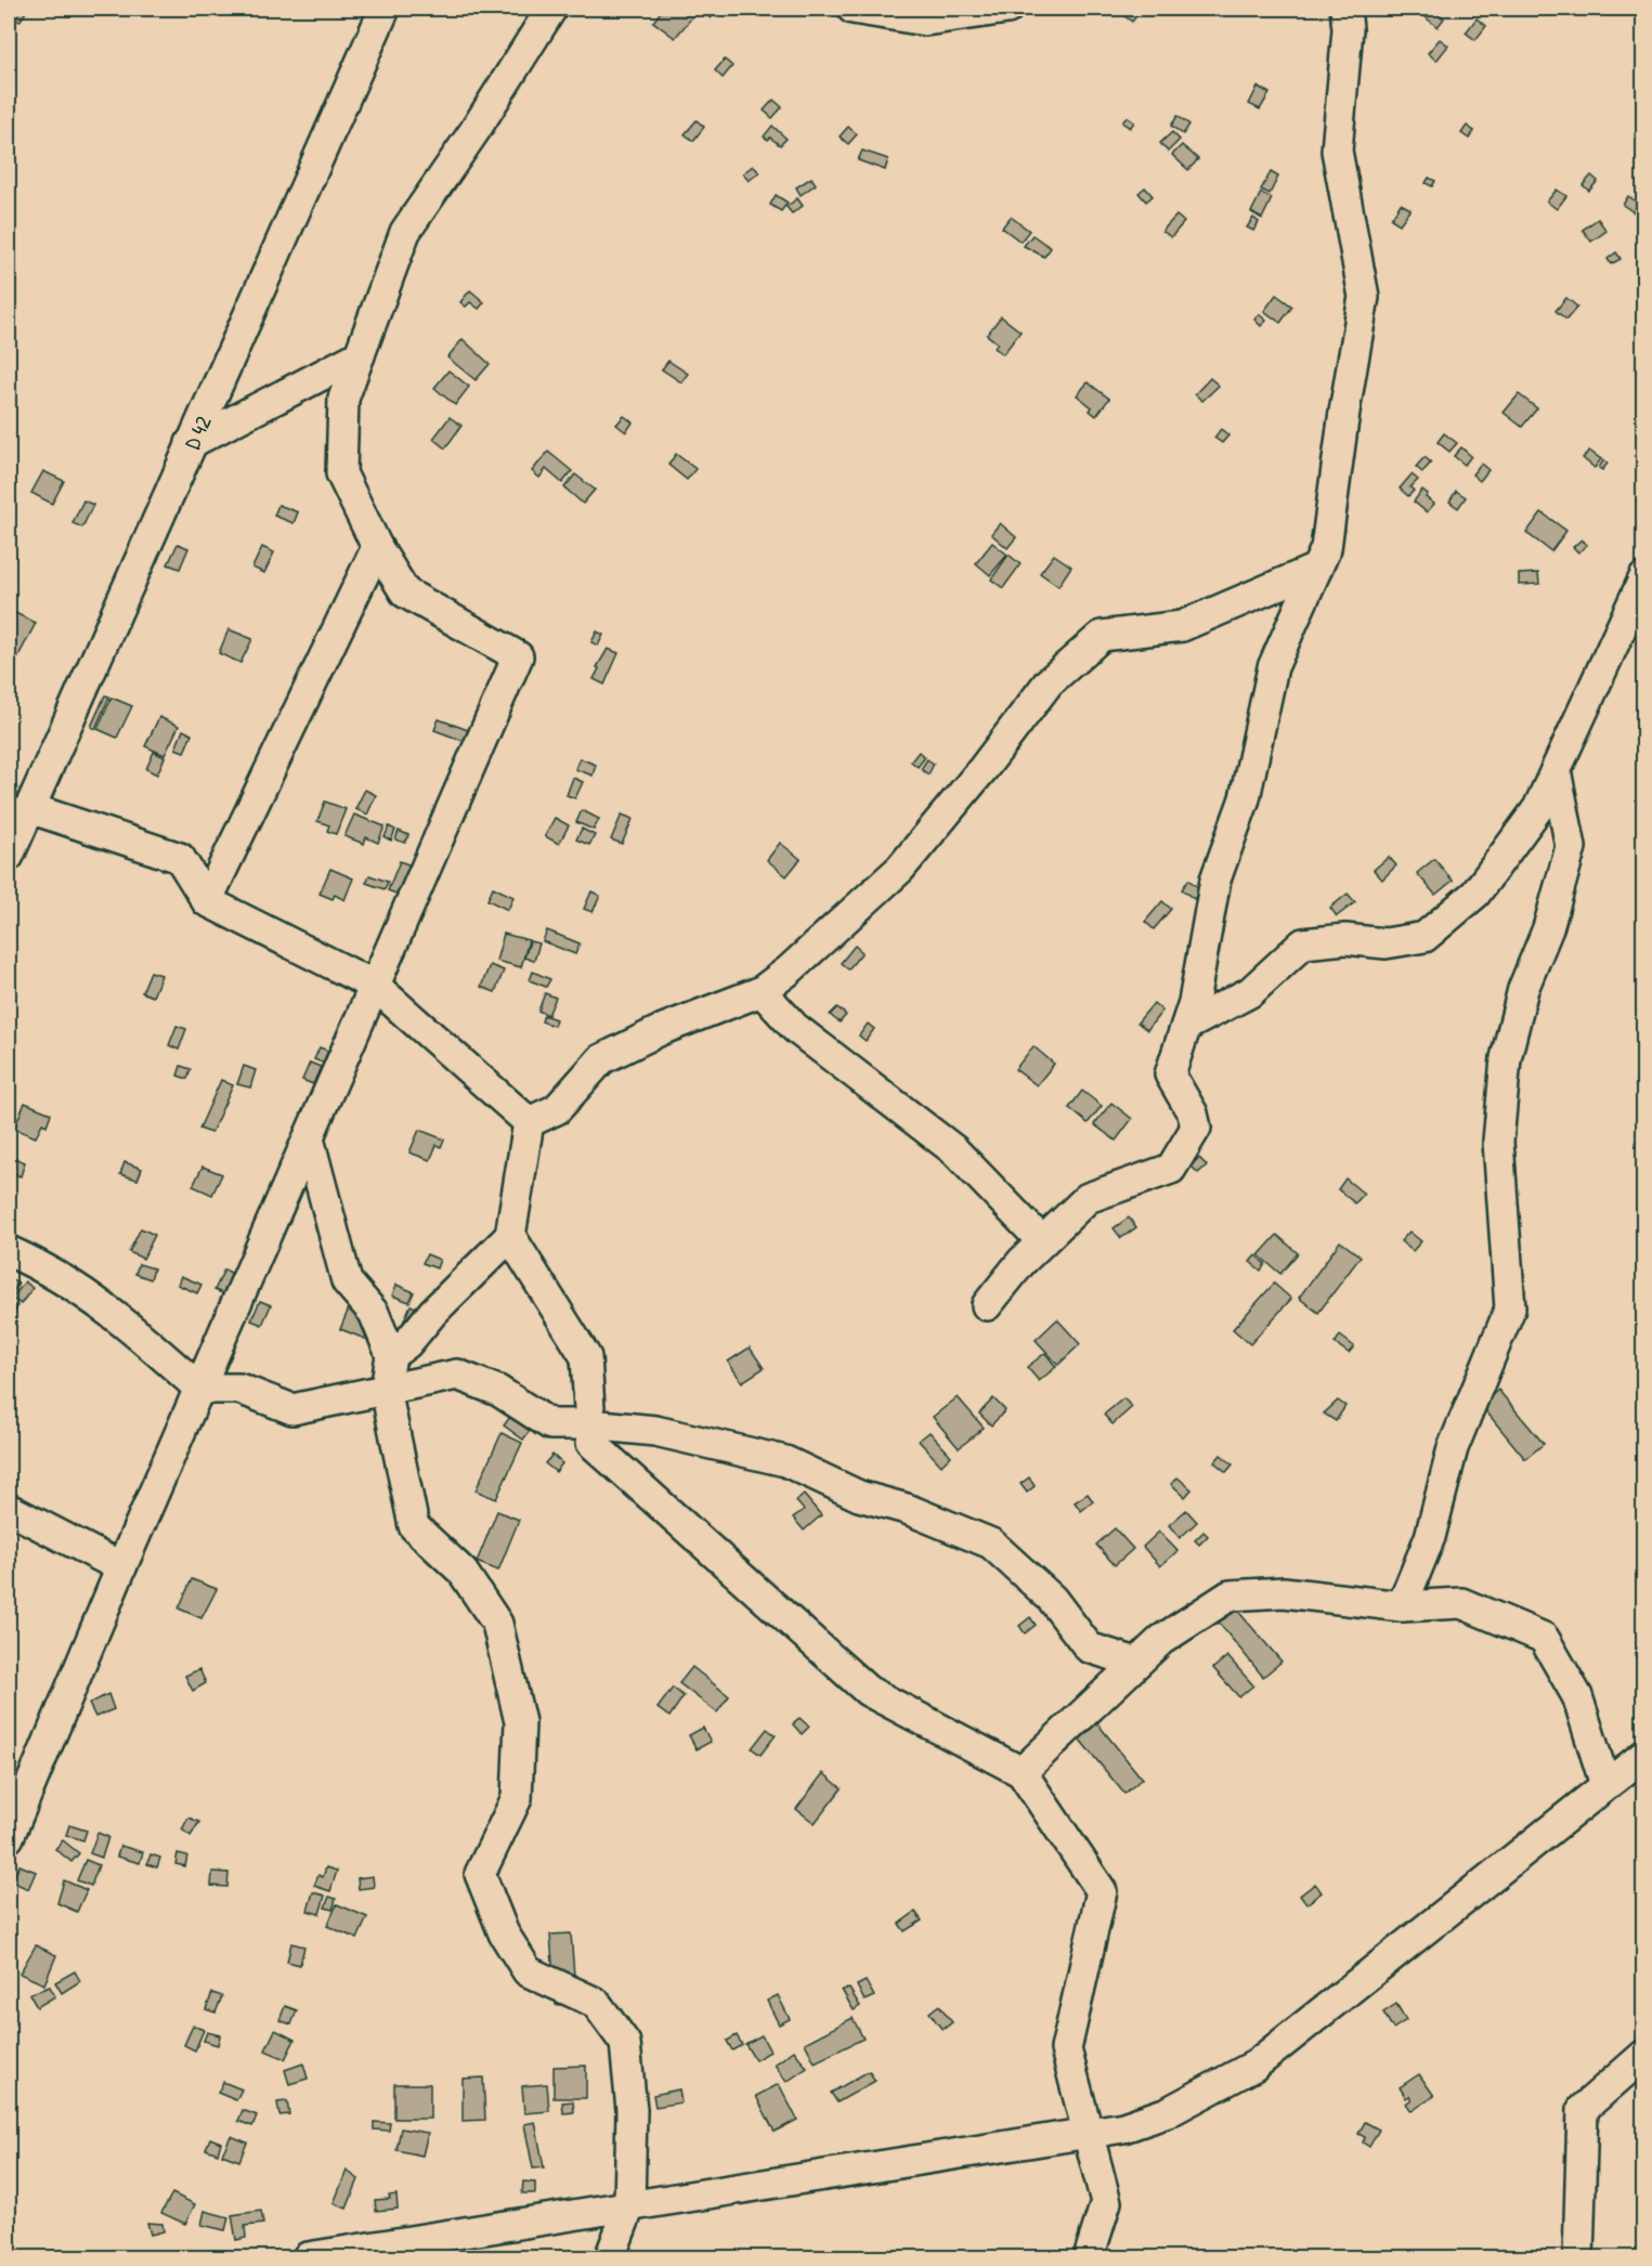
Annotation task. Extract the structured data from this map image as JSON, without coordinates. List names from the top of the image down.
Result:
{
  "streets": {
    "street": ["D 42"]
  }
}
